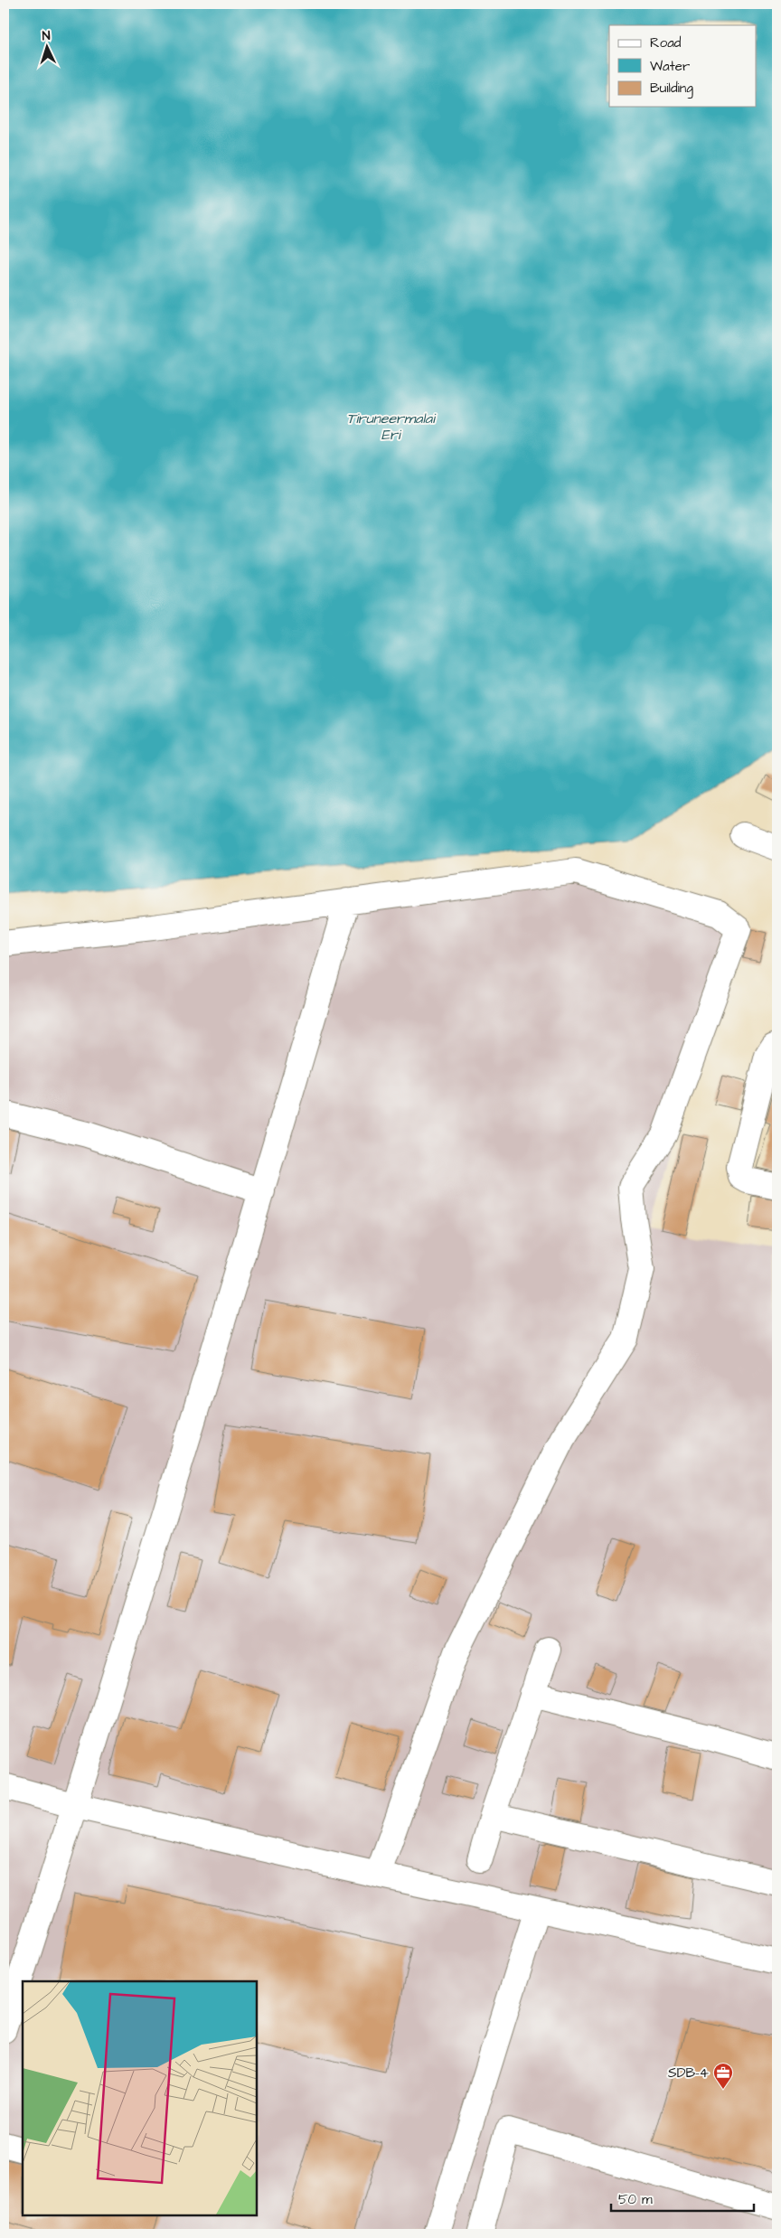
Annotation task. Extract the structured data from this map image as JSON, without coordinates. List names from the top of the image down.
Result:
{
  "water": ["Tiruneermalai Eri"],
  "places": {
    "office": ["SDB-4"]
  },
  "legend": ["Road", "Water", "Building"],
  "scale_bar": "50 m",
  "north": "top"
}
